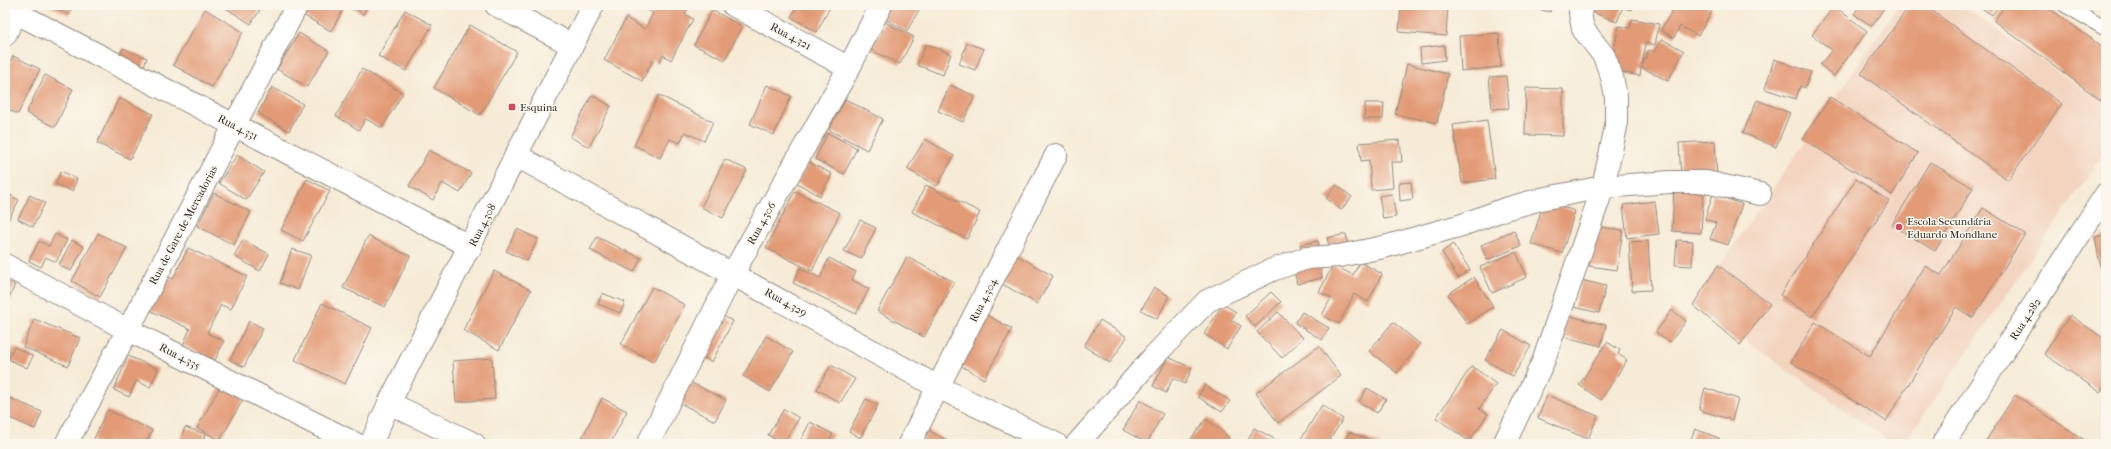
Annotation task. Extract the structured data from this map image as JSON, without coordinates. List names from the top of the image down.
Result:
{
  "streets": {
    "street": [
      "Rua 4.321",
      "Rua 4.331",
      "Rua 4.306",
      "Rua de Gare de Mercadorias",
      "Rua 4.308",
      "Rua 4.304",
      "Rua 4.329",
      "Rua 4.282",
      "Rua 4.335"
    ]
  },
  "crossings": [
    ["Rua 4.321", "Rua 4.306"],
    ["Rua 4.331", "Rua de Gare de Mercadorias"],
    ["Rua 4.331", "Rua 4.308"],
    ["Rua 4.306", "Rua 4.329"],
    ["Rua de Gare de Mercadorias", "Rua 4.335"],
    ["Rua 4.308", "Rua 4.329"],
    ["Rua 4.304", "Rua 4.329"]
  ],
  "places": {
    "transit": ["Esquina"],
    "other": ["Escola Secundária Eduardo Mondlane"]
  }
}
